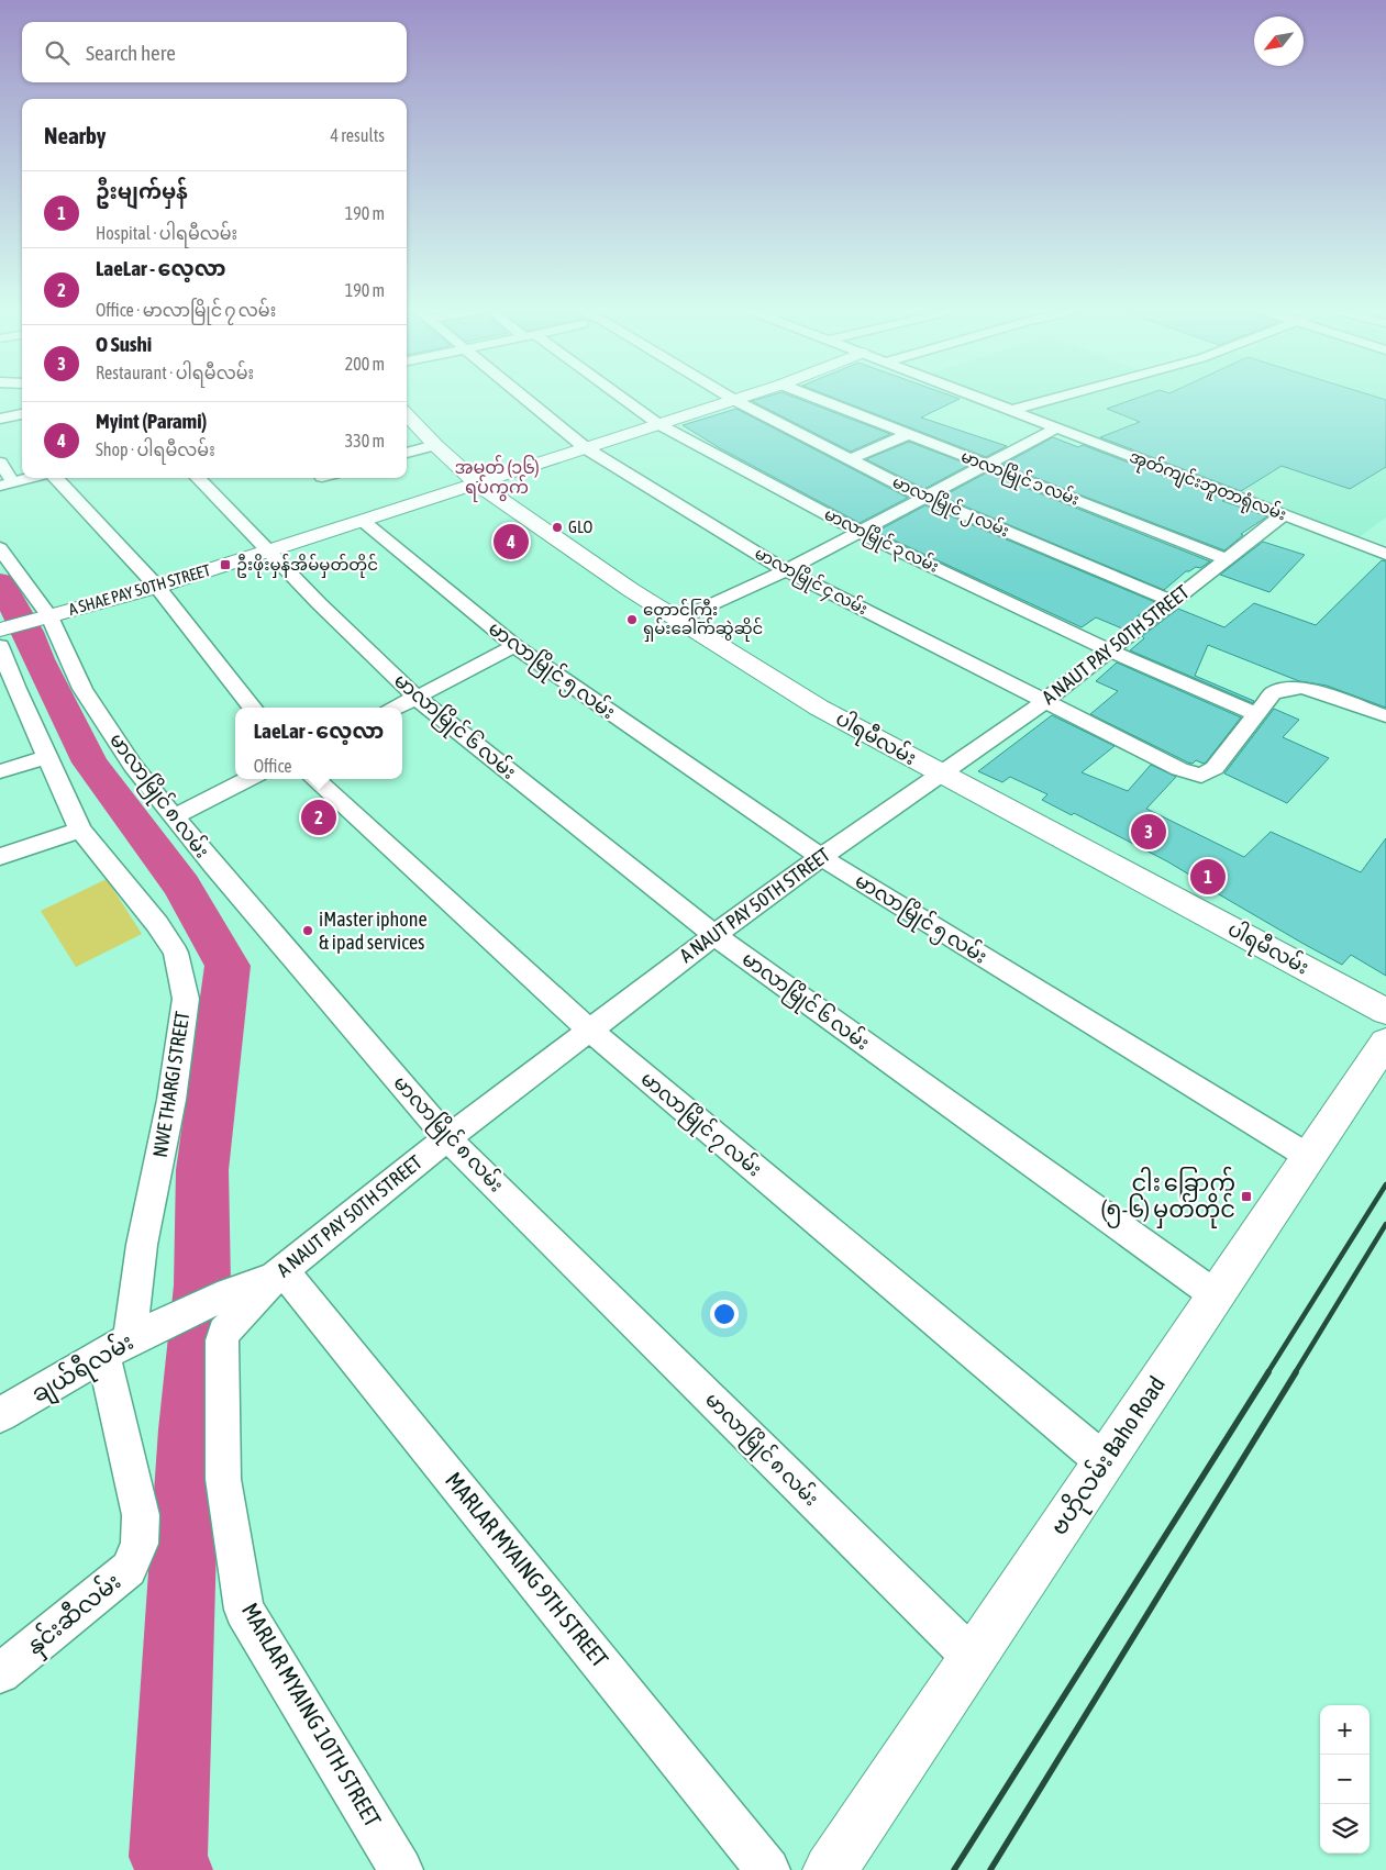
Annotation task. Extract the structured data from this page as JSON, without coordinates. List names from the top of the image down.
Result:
{
  "streets": {
    "main road": ["A SHAE PAY 50TH STREET", "ပါရမီလမ်း", "ဗဟိုလမ်း Baho Road"],
    "street": [
      "မာလာမြိုင် ၁ လမ်း",
      "အုတ်ကျင်းဘူတာရုံလမ်း",
      "မာလာမြိုင် ၂ လမ်း",
      "မာလာမြိုင် ၃ လမ်း",
      "မာလာမြိုင် ၄ လမ်း",
      "A NAUT PAY 50TH STREET",
      "မာလာမြိုင် ၅ လမ်း",
      "မာလာမြိုင် ၆ လမ်း",
      "မာလာမြိုင် ၈ လမ်း",
      "NWE THARGI STREET",
      "မာလာမြိုင် ၇ လမ်း",
      "ချယ်ရီလမ်း",
      "MARLAR MYAING 9TH STREET",
      "နှင်းဆီလမ်း",
      "MARLAR MYAING 10TH STREET"
    ]
  },
  "crossings": [
    ["မာလာမြိုင် ၁ လမ်း", "A NAUT PAY 50TH STREET"],
    ["အုတ်ကျင်းဘူတာရုံလမ်း", "A NAUT PAY 50TH STREET"],
    ["မာလာမြိုင် ၂ လမ်း", "A SHAE PAY 50TH STREET"],
    ["မာလာမြိုင် ၂ လမ်း", "A NAUT PAY 50TH STREET"],
    ["မာလာမြိုင် ၃ လမ်း", "မာလာမြိုင် ၄ လမ်း"],
    ["မာလာမြိုင် ၃ လမ်း", "A SHAE PAY 50TH STREET"],
    ["မာလာမြိုင် ၃ လမ်း", "A NAUT PAY 50TH STREET"],
    ["မာလာမြိုင် ၄ လမ်း", "A SHAE PAY 50TH STREET"],
    ["မာလာမြိုင် ၄ လမ်း", "A NAUT PAY 50TH STREET"],
    ["A SHAE PAY 50TH STREET", "မာလာမြိုင် ၅ လမ်း"],
    ["A SHAE PAY 50TH STREET", "မာလာမြိုင် ၆ လမ်း"],
    ["A SHAE PAY 50TH STREET", "ပါရမီလမ်း"],
    ["A SHAE PAY 50TH STREET", "မာလာမြိုင် ၈ လမ်း"],
    ["A SHAE PAY 50TH STREET", "NWE THARGI STREET"],
    ["A NAUT PAY 50TH STREET", "မာလာမြိုင် ၅ လမ်း"],
    ["A NAUT PAY 50TH STREET", "မာလာမြိုင် ၆ လမ်း"],
    ["A NAUT PAY 50TH STREET", "ပါရမီလမ်း"],
    ["A NAUT PAY 50TH STREET", "မာလာမြိုင် ၈ လမ်း"],
    ["A NAUT PAY 50TH STREET", "မာလာမြိုင် ၇ လမ်း"],
    ["A NAUT PAY 50TH STREET", "ချယ်ရီလမ်း"],
    ["A NAUT PAY 50TH STREET", "MARLAR MYAING 9TH STREET"],
    ["A NAUT PAY 50TH STREET", "MARLAR MYAING 10TH STREET"],
    ["မာလာမြိုင် ၅ လမ်း", "ဗဟိုလမ်း Baho Road"],
    ["မာလာမြိုင် ၆ လမ်း", "ဗဟိုလမ်း Baho Road"],
    ["မာလာမြိုင် ၈ လမ်း", "ဗဟိုလမ်း Baho Road"],
    ["NWE THARGI STREET", "ချယ်ရီလမ်း"],
    ["NWE THARGI STREET", "နှင်းဆီလမ်း"],
    ["မာလာမြိုင် ၇ လမ်း", "ဗဟိုလမ်း Baho Road"],
    ["ချယ်ရီလမ်း", "နှင်းဆီလမ်း"],
    ["MARLAR MYAING 9TH STREET", "MARLAR MYAING 10TH STREET"]
  ],
  "districts": ["အမှတ် (၁၆) ရပ်ကွက်"],
  "places": {
    "other": ["GLO", "တောင်ကြီး ရှမ်းခေါက်ဆွဲဆိုင်", "iMaster iphone & ipad services"],
    "transit": ["ဦးဖိုးမှန်အိမ်မှတ်တိုင်", "ငါး ခြောက် (၅-၆) မှတ်တိုင်"]
  },
  "north": "bottom left",
  "page": {
    "search": "Search here",
    "heading": ["Nearby", "4 results"],
    "list": [
      {
        "mark": "1",
        "name": "ဦးမျက်မှန်",
        "note": "Hospital · ပါရမီလမ်း",
        "value": "190 m"
      },
      {
        "mark": "2",
        "name": "LaeLar - လေ့လာ",
        "note": "Office · မာလာမြိုင် ၇ လမ်း",
        "value": "190 m"
      },
      {
        "mark": "3",
        "name": "O Sushi",
        "note": "Restaurant · ပါရမီလမ်း",
        "value": "200 m"
      },
      {
        "mark": "4",
        "name": "Myint (Parami)",
        "note": "Shop · ပါရမီလမ်း",
        "value": "330 m"
      }
    ],
    "pins": [
      "4",
      "2",
      "3",
      "1"
    ],
    "popup": ["LaeLar - လေ့လာ", "Office"],
    "map_buttons": ["+", "−"]
  }
}
